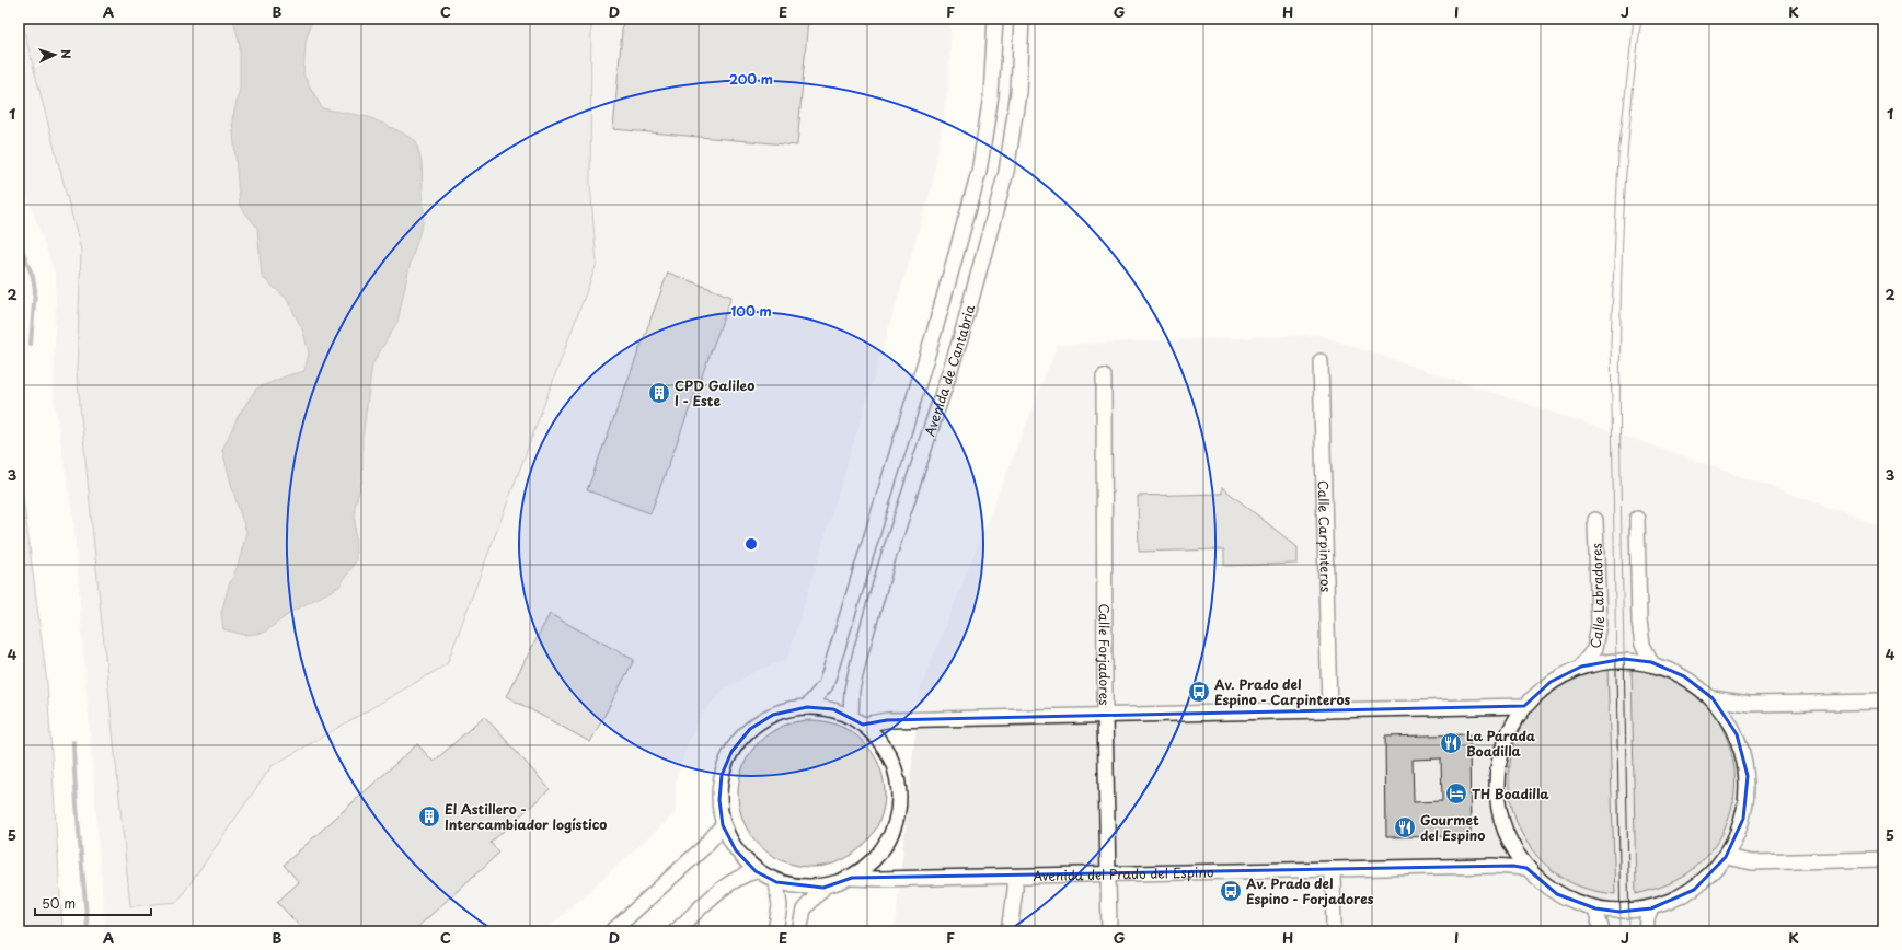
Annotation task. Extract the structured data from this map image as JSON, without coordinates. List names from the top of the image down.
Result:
{
  "streets": {
    "street": [
      "Avenida de Cantabria",
      "Calle Carpinteros",
      "Calle Labradores",
      "Calle Forjadores",
      "Avenida del Prado del Espino"
    ]
  },
  "crossings": [
    ["Calle Forjadores", "Avenida del Prado del Espino"]
  ],
  "places": {
    "building": ["CPD Galileo I - Este", "El Astillero - Intercambiador logístico"],
    "bus stop": ["Av. Prado del Espino - Carpinteros", "Av. Prado del Espino - Forjadores"],
    "restaurant": ["La Parada Boadilla", "Gourmet del Espino"],
    "hotel": ["TH Boadilla"]
  },
  "scale_bar": "50 m",
  "north": "right",
  "grid": {
    "columns": [
      "A",
      "B",
      "C",
      "D",
      "E",
      "F",
      "G",
      "H",
      "I",
      "J",
      "K"
    ],
    "rows": [
      "1",
      "2",
      "3",
      "4",
      "5"
    ]
  },
  "rings": ["200 m", "100 m"]
}
